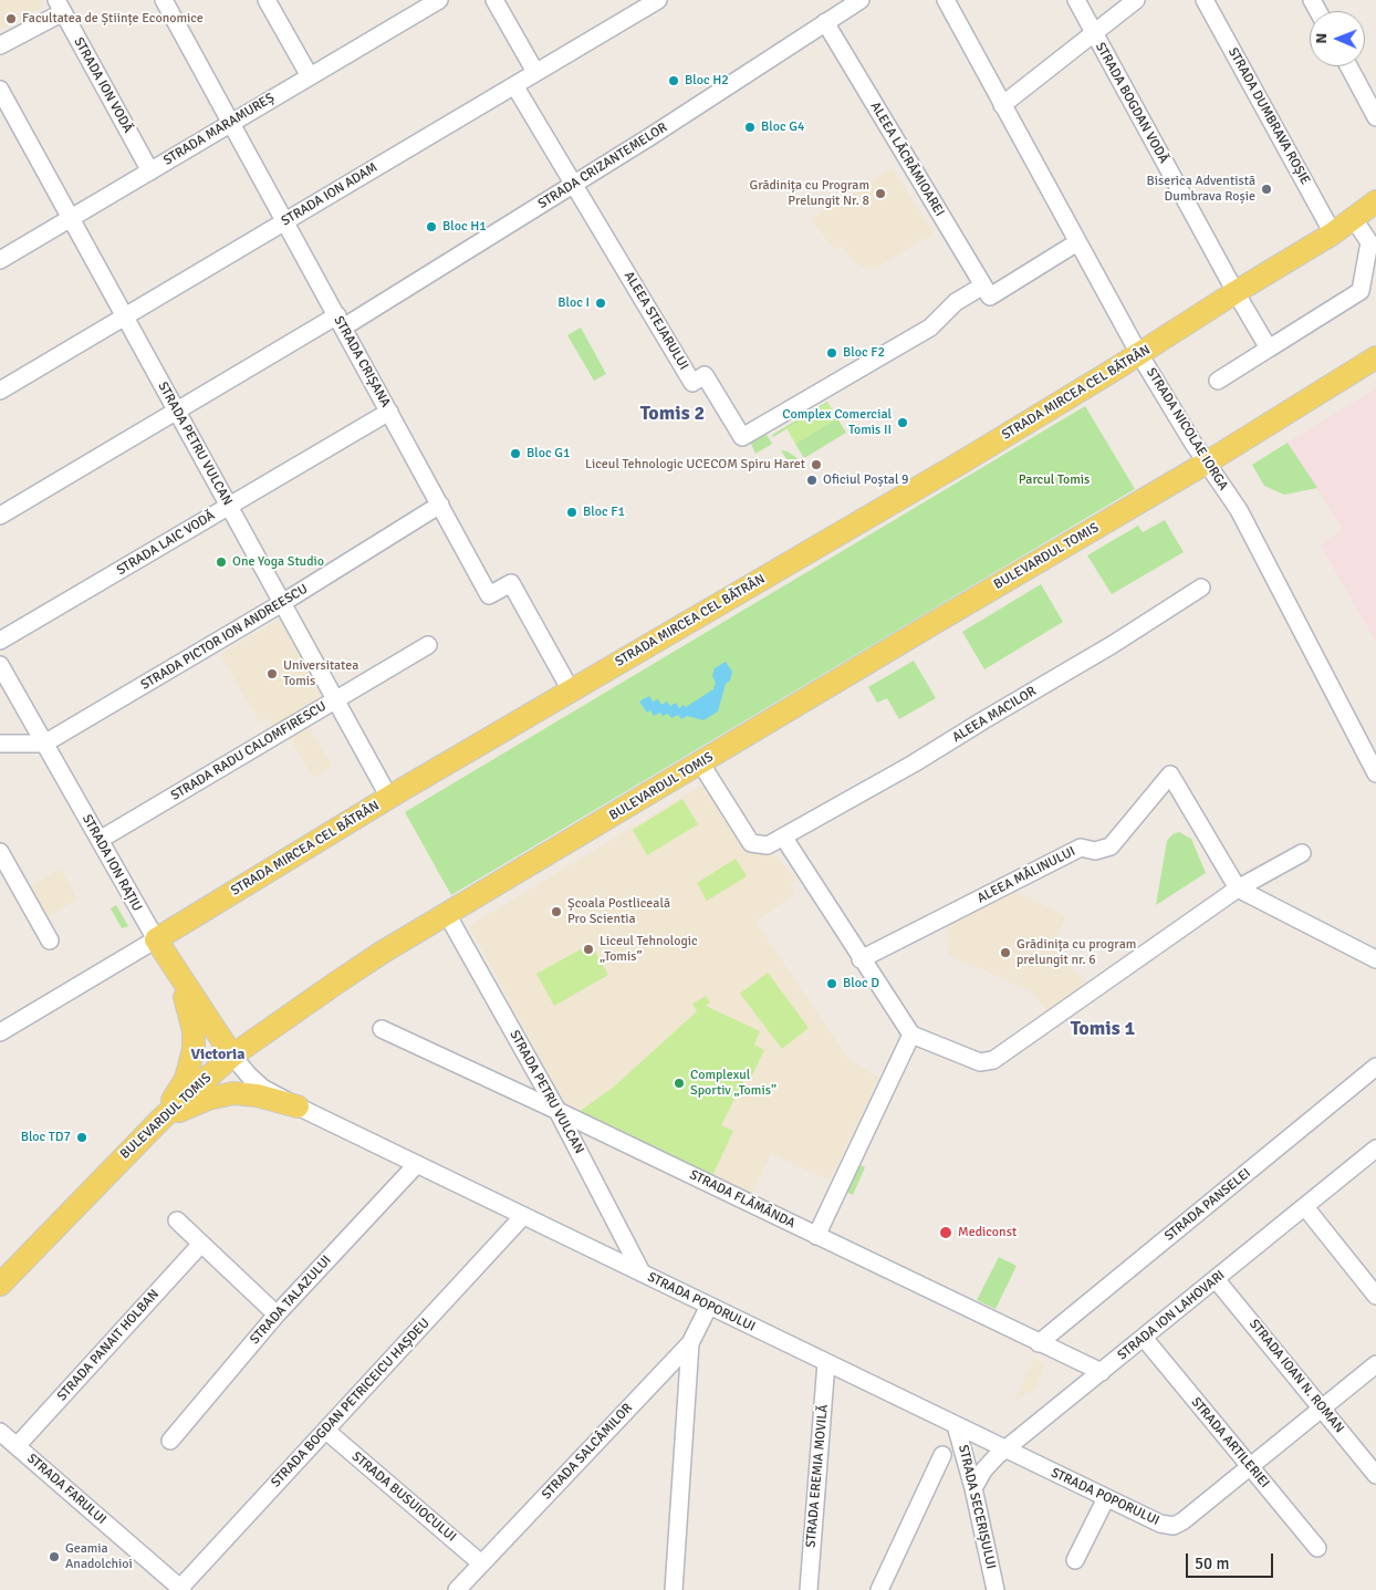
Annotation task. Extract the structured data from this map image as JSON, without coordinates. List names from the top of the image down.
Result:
{
  "streets": {
    "main road": ["STRADA MIRCEA CEL BĂTRÂN", "BULEVARDUL TOMIS", "STRADA ION RAȚIU"],
    "street": [
      "STRADA ION VODĂ",
      "STRADA BOGDAN VODĂ",
      "STRADA DUMBRAVA ROȘIE",
      "STRADA MARAMUREȘ",
      "ALEEA LĂCRĂMIOAREI",
      "STRADA CRIZANTEMELOR",
      "STRADA ION ADAM",
      "ALEEA STEJARULUI",
      "STRADA CRIȘANA",
      "STRADA NICOLAE IORGA",
      "STRADA PETRU VULCAN",
      "STRADA LAIC VODĂ",
      "STRADA PICTOR ION ANDREESCU",
      "ALEEA MACILOR",
      "STRADA RADU CALOMFIRESCU",
      "ALEEA MĂLINULUI",
      "STRADA FLĂMÂNDA",
      "STRADA PANSELEI",
      "STRADA TALAZULUI",
      "STRADA POPORULUI",
      "STRADA ION LAHOVARI",
      "STRADA PANAIT HOLBAN",
      "STRADA IOAN N. ROMAN",
      "STRADA BOGDAN PETRICEICU HAȘDEU",
      "STRADA ARTILERIEI",
      "STRADA SALCÂMILOR",
      "STRADA EREMIA MOVILĂ",
      "STRADA FARULUI",
      "STRADA BUSUIOCULUI",
      "STRADA SECERIȘULUI"
    ]
  },
  "crossings": [
    ["STRADA ION VODĂ", "STRADA MARAMUREȘ"],
    ["STRADA BOGDAN VODĂ", "STRADA MIRCEA CEL BĂTRÂN"],
    ["STRADA DUMBRAVA ROȘIE", "STRADA MIRCEA CEL BĂTRÂN"],
    ["STRADA MARAMUREȘ", "STRADA CRIȘANA"],
    ["STRADA MARAMUREȘ", "STRADA PETRU VULCAN"],
    ["ALEEA LĂCRĂMIOAREI", "STRADA CRIZANTEMELOR"],
    ["ALEEA LĂCRĂMIOAREI", "ALEEA STEJARULUI"],
    ["STRADA CRIZANTEMELOR", "ALEEA STEJARULUI"],
    ["STRADA CRIZANTEMELOR", "STRADA CRIȘANA"],
    ["STRADA CRIZANTEMELOR", "STRADA PETRU VULCAN"],
    ["STRADA ION ADAM", "STRADA CRIȘANA"],
    ["STRADA ION ADAM", "STRADA PETRU VULCAN"],
    ["STRADA CRIȘANA", "STRADA MIRCEA CEL BĂTRÂN"],
    ["STRADA CRIȘANA", "STRADA LAIC VODĂ"],
    ["STRADA CRIȘANA", "STRADA PICTOR ION ANDREESCU"],
    ["STRADA MIRCEA CEL BĂTRÂN", "STRADA NICOLAE IORGA"],
    ["STRADA MIRCEA CEL BĂTRÂN", "STRADA PETRU VULCAN"],
    ["STRADA MIRCEA CEL BĂTRÂN", "STRADA ION RAȚIU"],
    ["STRADA NICOLAE IORGA", "BULEVARDUL TOMIS"],
    ["STRADA PETRU VULCAN", "STRADA LAIC VODĂ"],
    ["STRADA PETRU VULCAN", "BULEVARDUL TOMIS"],
    ["STRADA PETRU VULCAN", "STRADA PICTOR ION ANDREESCU"],
    ["STRADA PETRU VULCAN", "STRADA RADU CALOMFIRESCU"],
    ["STRADA PETRU VULCAN", "STRADA FLĂMÂNDA"],
    ["STRADA PETRU VULCAN", "STRADA POPORULUI"],
    ["BULEVARDUL TOMIS", "STRADA ION RAȚIU"],
    ["BULEVARDUL TOMIS", "STRADA POPORULUI"],
    ["STRADA PICTOR ION ANDREESCU", "STRADA ION RAȚIU"],
    ["STRADA RADU CALOMFIRESCU", "STRADA ION RAȚIU"],
    ["STRADA ION RAȚIU", "STRADA POPORULUI"],
    ["STRADA FLĂMÂNDA", "STRADA PANSELEI"],
    ["STRADA FLĂMÂNDA", "STRADA ION LAHOVARI"],
    ["STRADA TALAZULUI", "STRADA POPORULUI"],
    ["STRADA POPORULUI", "STRADA ION LAHOVARI"],
    ["STRADA POPORULUI", "STRADA BOGDAN PETRICEICU HAȘDEU"],
    ["STRADA POPORULUI", "STRADA ARTILERIEI"],
    ["STRADA POPORULUI", "STRADA SALCÂMILOR"],
    ["STRADA POPORULUI", "STRADA EREMIA MOVILĂ"],
    ["STRADA POPORULUI", "STRADA SECERIȘULUI"],
    ["STRADA ION LAHOVARI", "STRADA IOAN N. ROMAN"],
    ["STRADA ION LAHOVARI", "STRADA ARTILERIEI"],
    ["STRADA ION LAHOVARI", "STRADA SECERIȘULUI"],
    ["STRADA PANAIT HOLBAN", "STRADA FARULUI"],
    ["STRADA BOGDAN PETRICEICU HAȘDEU", "STRADA FARULUI"],
    ["STRADA BOGDAN PETRICEICU HAȘDEU", "STRADA BUSUIOCULUI"],
    ["STRADA SALCÂMILOR", "STRADA BUSUIOCULUI"]
  ],
  "districts": ["Tomis 2", "Tomis 1", "Victoria"],
  "parks": ["Parcul Tomis"],
  "places": [
    "Facultatea de Științe Economice",
    "Bloc H2",
    "Bloc G4",
    "Biserica Adventistă Dumbrava Roșie",
    "Grădinița cu Program Prelungit Nr. 8",
    "Bloc H1",
    "Bloc I",
    "Bloc F2",
    "Complex Comercial Tomis II",
    "Bloc G1",
    "Liceul Tehnologic UCECOM Spiru Haret",
    "Oficiul Poștal 9",
    "Bloc F1",
    "One Yoga Studio",
    "Universitatea Tomis",
    "Școala Postliceală Pro Scientia",
    "Liceul Tehnologic „Tomis”",
    "Grădinița cu program prelungit nr. 6",
    "Bloc D",
    "Complexul Sportiv „Tomis”",
    "Bloc TD7",
    "Mediconst",
    "Geamia Anadolchioi"
  ],
  "scale_bar": "50 m",
  "north": "left"
}
